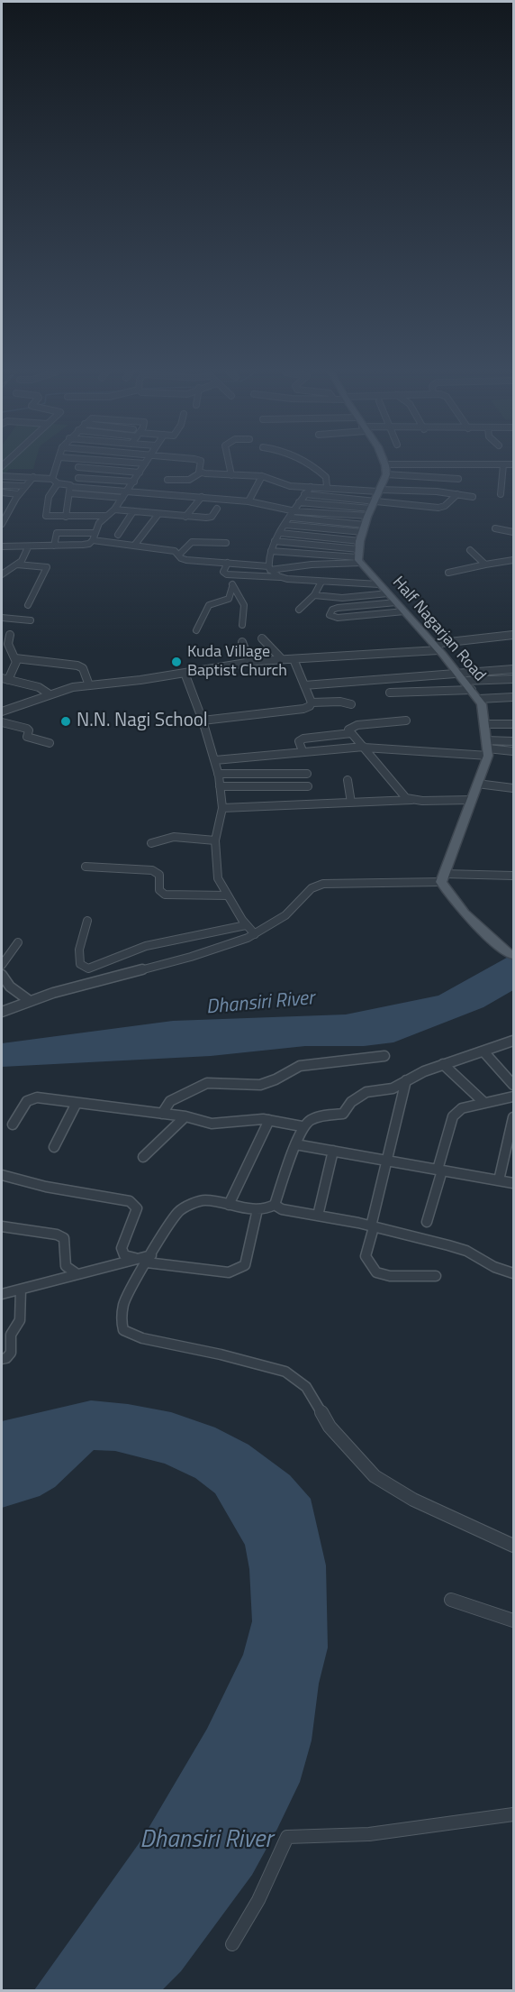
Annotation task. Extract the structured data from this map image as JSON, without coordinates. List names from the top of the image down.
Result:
{
  "streets": {
    "main road": ["Half Nagarjan Road"]
  },
  "water": ["Dhansiri River"],
  "places": ["Kuda Village Baptist Church", "N.N. Nagi School"]
}
